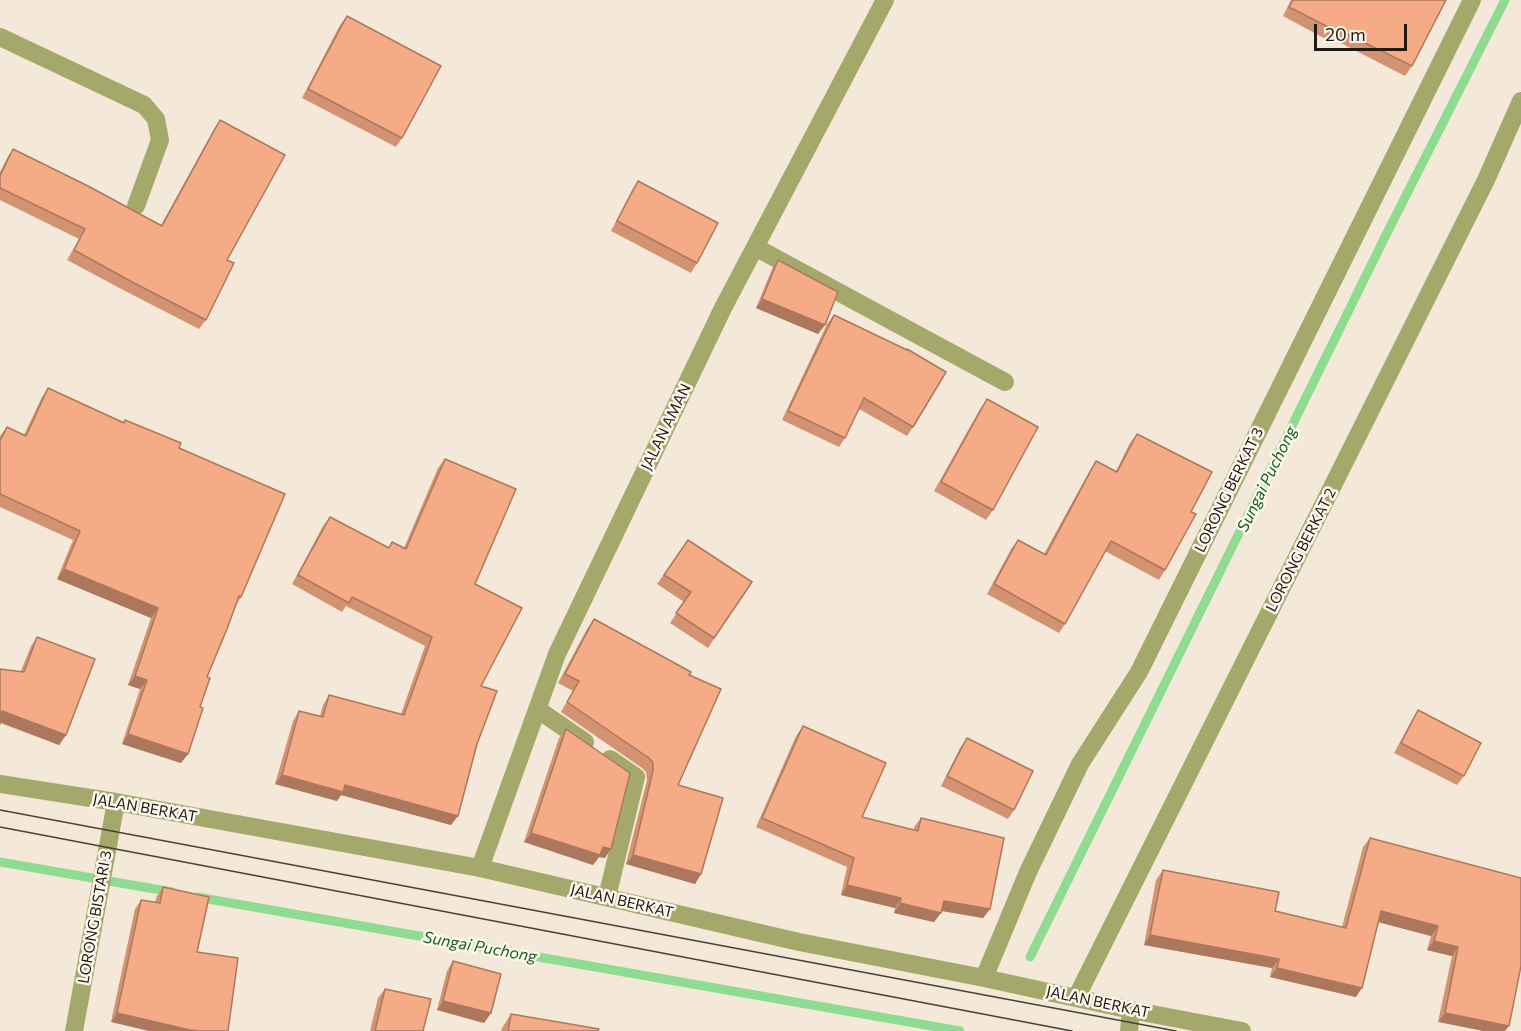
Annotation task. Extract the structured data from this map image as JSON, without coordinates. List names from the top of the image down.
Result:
{
  "streets": {
    "street": [
      "JALAN AMAN",
      "LORONG BERKAT 3",
      "LORONG BERKAT 2",
      "JALAN BERKAT",
      "LORONG BISTARI 3"
    ]
  },
  "crossings": [
    ["JALAN AMAN", "JALAN BERKAT"],
    ["LORONG BERKAT 3", "JALAN BERKAT"],
    ["LORONG BERKAT 2", "JALAN BERKAT"],
    ["JALAN BERKAT", "LORONG BISTARI 3"]
  ],
  "water": ["Sungai Puchong"],
  "scale_bar": "20 m"
}
